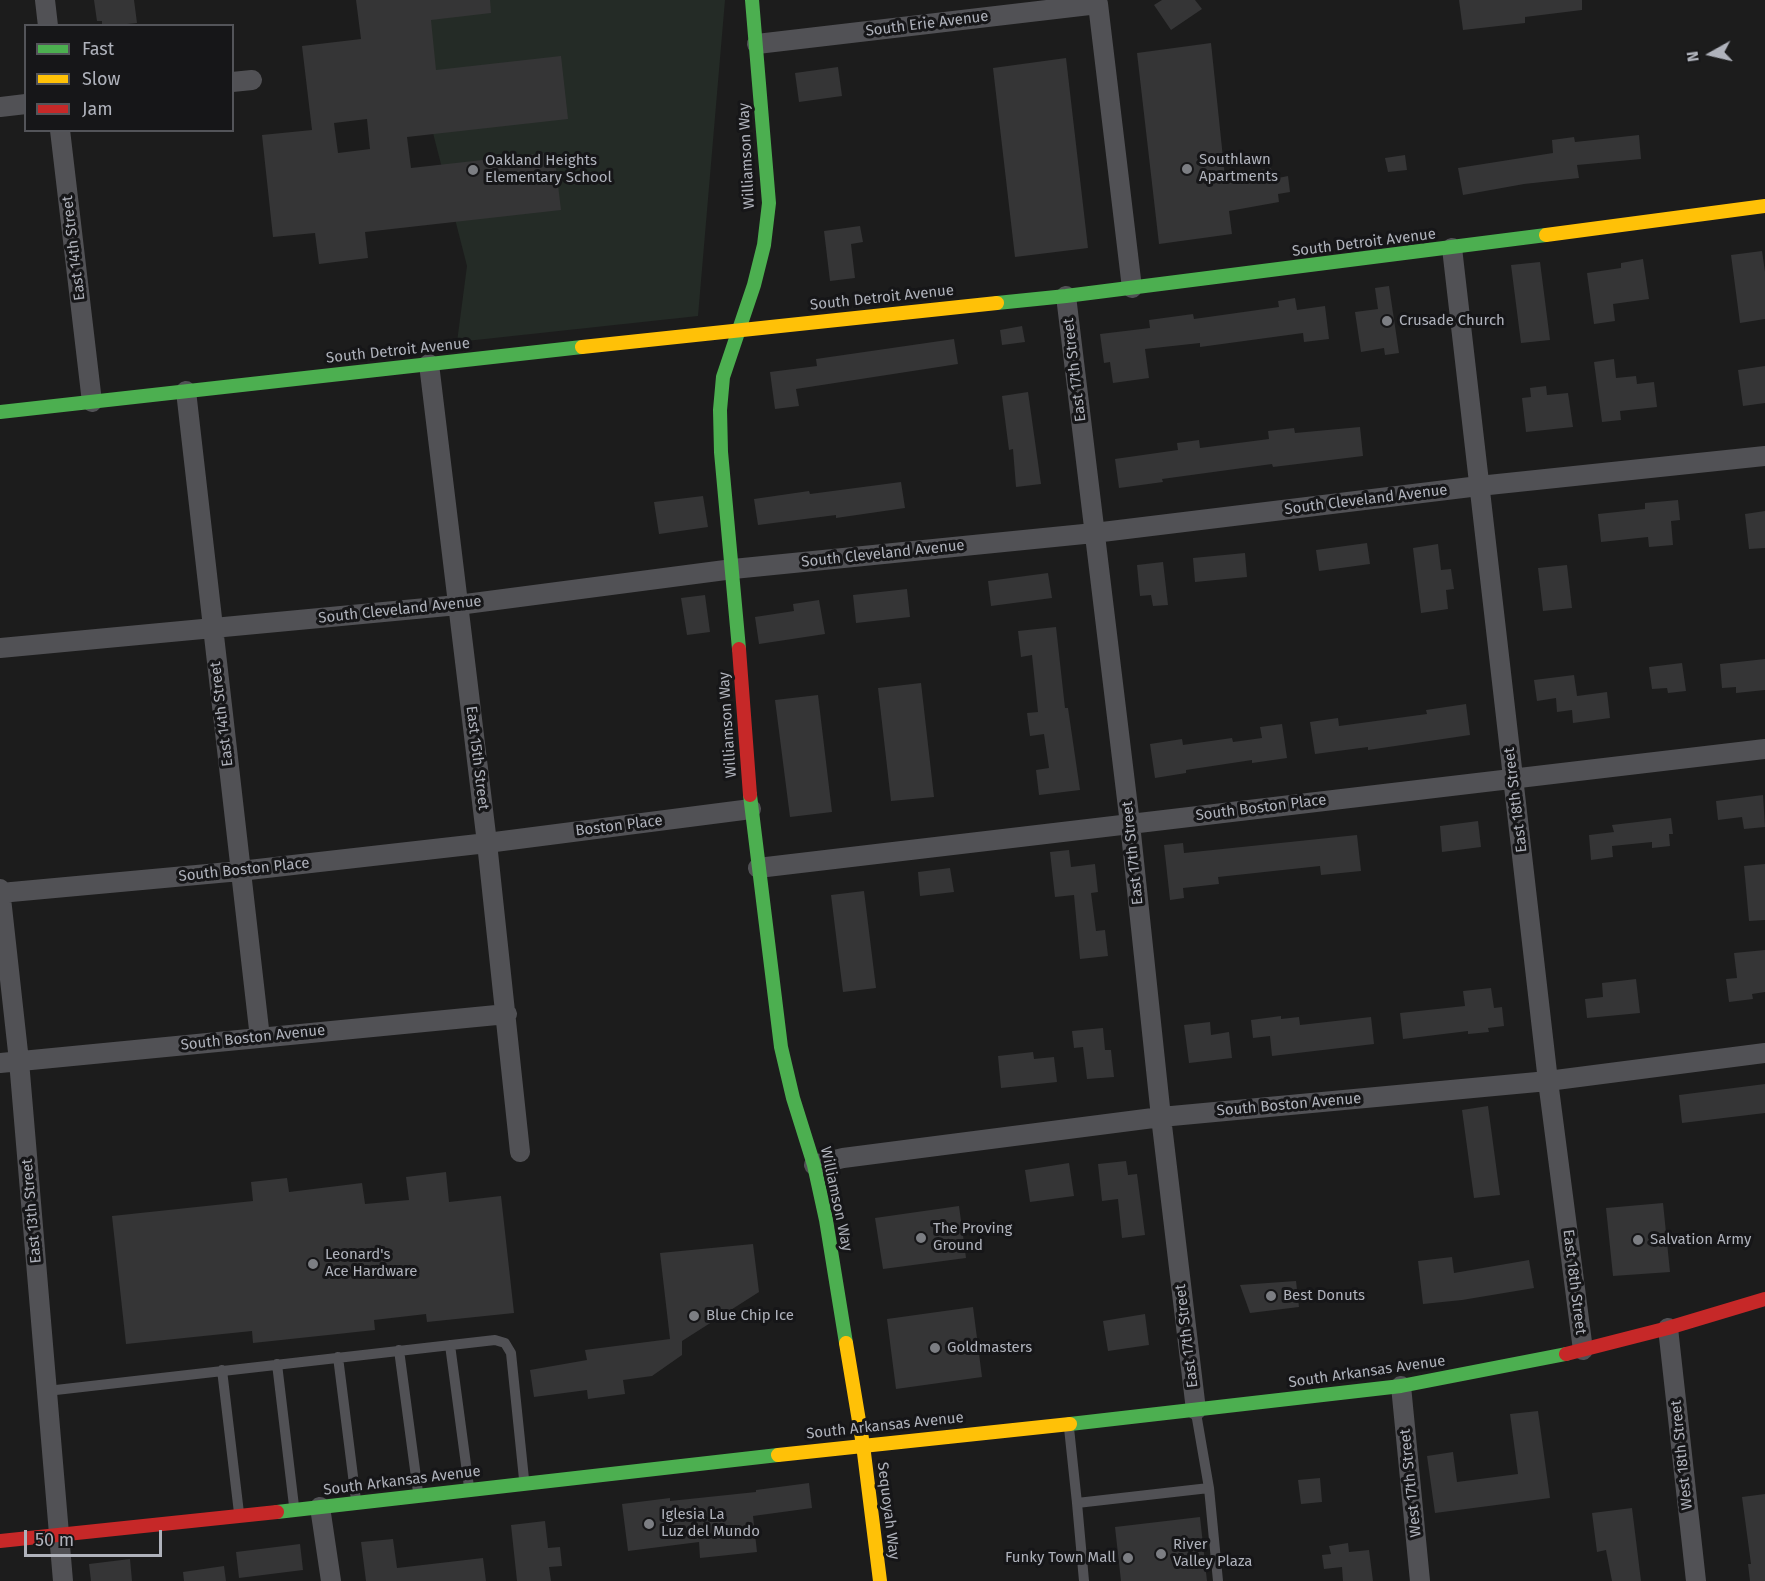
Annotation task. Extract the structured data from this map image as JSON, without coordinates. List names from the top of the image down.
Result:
{
  "streets": {
    "main road": [
      "Williamson Way",
      "South Detroit Avenue",
      "South Arkansas Avenue",
      "Sequoyah Way"
    ],
    "street": [
      "South Erie Avenue",
      "East 14th Street",
      "East 17th Street",
      "South Cleveland Avenue",
      "East 15th Street",
      "East 18th Street",
      "South Boston Place",
      "Boston Place",
      "South Boston Avenue",
      "East 13th Street",
      "West 18th Street",
      "West 17th Street"
    ]
  },
  "crossings": [
    ["South Erie Avenue", "Williamson Way"],
    ["South Erie Avenue", "South Detroit Avenue"],
    ["Williamson Way", "South Detroit Avenue"],
    ["Williamson Way", "South Cleveland Avenue"],
    ["Williamson Way", "South Boston Place"],
    ["Williamson Way", "Boston Place"],
    ["Williamson Way", "South Boston Avenue"],
    ["Williamson Way", "South Arkansas Avenue"],
    ["Williamson Way", "Sequoyah Way"],
    ["South Detroit Avenue", "East 14th Street"],
    ["South Detroit Avenue", "East 17th Street"],
    ["South Detroit Avenue", "East 15th Street"],
    ["South Detroit Avenue", "East 18th Street"],
    ["East 14th Street", "South Cleveland Avenue"],
    ["East 14th Street", "South Boston Place"],
    ["East 14th Street", "South Boston Avenue"],
    ["East 17th Street", "South Cleveland Avenue"],
    ["East 17th Street", "South Boston Place"],
    ["East 17th Street", "South Boston Avenue"],
    ["East 17th Street", "South Arkansas Avenue"],
    ["South Cleveland Avenue", "East 15th Street"],
    ["South Cleveland Avenue", "East 18th Street"],
    ["East 15th Street", "South Boston Place"],
    ["East 15th Street", "Boston Place"],
    ["East 15th Street", "South Boston Avenue"],
    ["East 18th Street", "South Boston Place"],
    ["East 18th Street", "South Boston Avenue"],
    ["East 18th Street", "South Arkansas Avenue"],
    ["South Boston Place", "Boston Place"],
    ["South Boston Place", "East 13th Street"],
    ["South Boston Avenue", "East 13th Street"],
    ["East 13th Street", "South Arkansas Avenue"],
    ["South Arkansas Avenue", "West 18th Street"],
    ["South Arkansas Avenue", "West 17th Street"],
    ["South Arkansas Avenue", "Sequoyah Way"]
  ],
  "places": [
    "Southlawn Apartments",
    "Oakland Heights Elementary School",
    "Crusade Church",
    "The Proving Ground",
    "Salvation Army",
    "Leonard's Ace Hardware",
    "Best Donuts",
    "Blue Chip Ice",
    "Goldmasters",
    "Iglesia La Luz del Mundo",
    "River Valley Plaza",
    "Funky Town Mall"
  ],
  "legend": ["Fast", "Slow", "Jam"],
  "scale_bar": "50 m",
  "north": "left"
}
